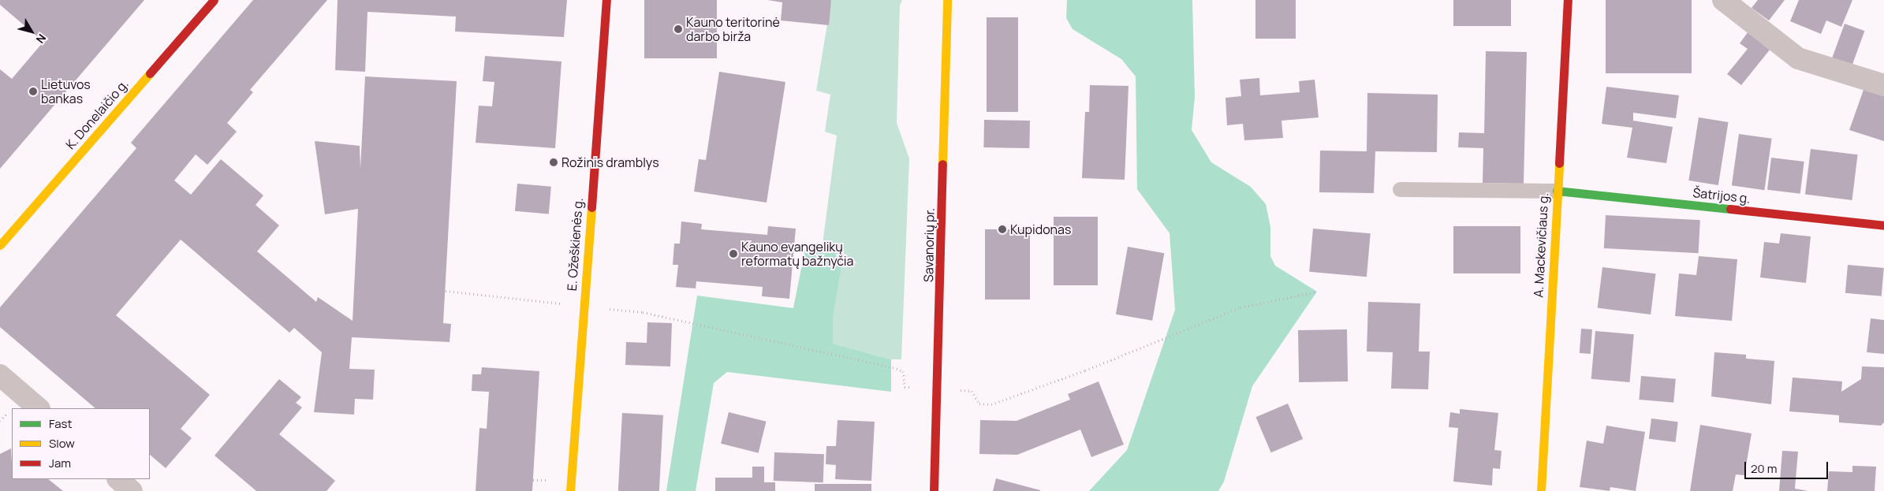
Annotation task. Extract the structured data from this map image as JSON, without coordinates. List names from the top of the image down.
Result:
{
  "streets": {
    "street": [
      "K. Donelaičio g.",
      "Šatrijos g.",
      "E. Ožeškienės g.",
      "Savanorių pr.",
      "A. Mackevičiaus g."
    ]
  },
  "crossings": [
    ["Šatrijos g.", "A. Mackevičiaus g."]
  ],
  "places": [
    "Kauno teritorinė darbo birža",
    "Lietuvos bankas",
    "Rožinis dramblys",
    "Kupidonas",
    "Kauno evangelikų reformatų bažnyčia"
  ],
  "legend": ["Fast", "Slow", "Jam"],
  "scale_bar": "20 m",
  "north": "bottom right"
}
